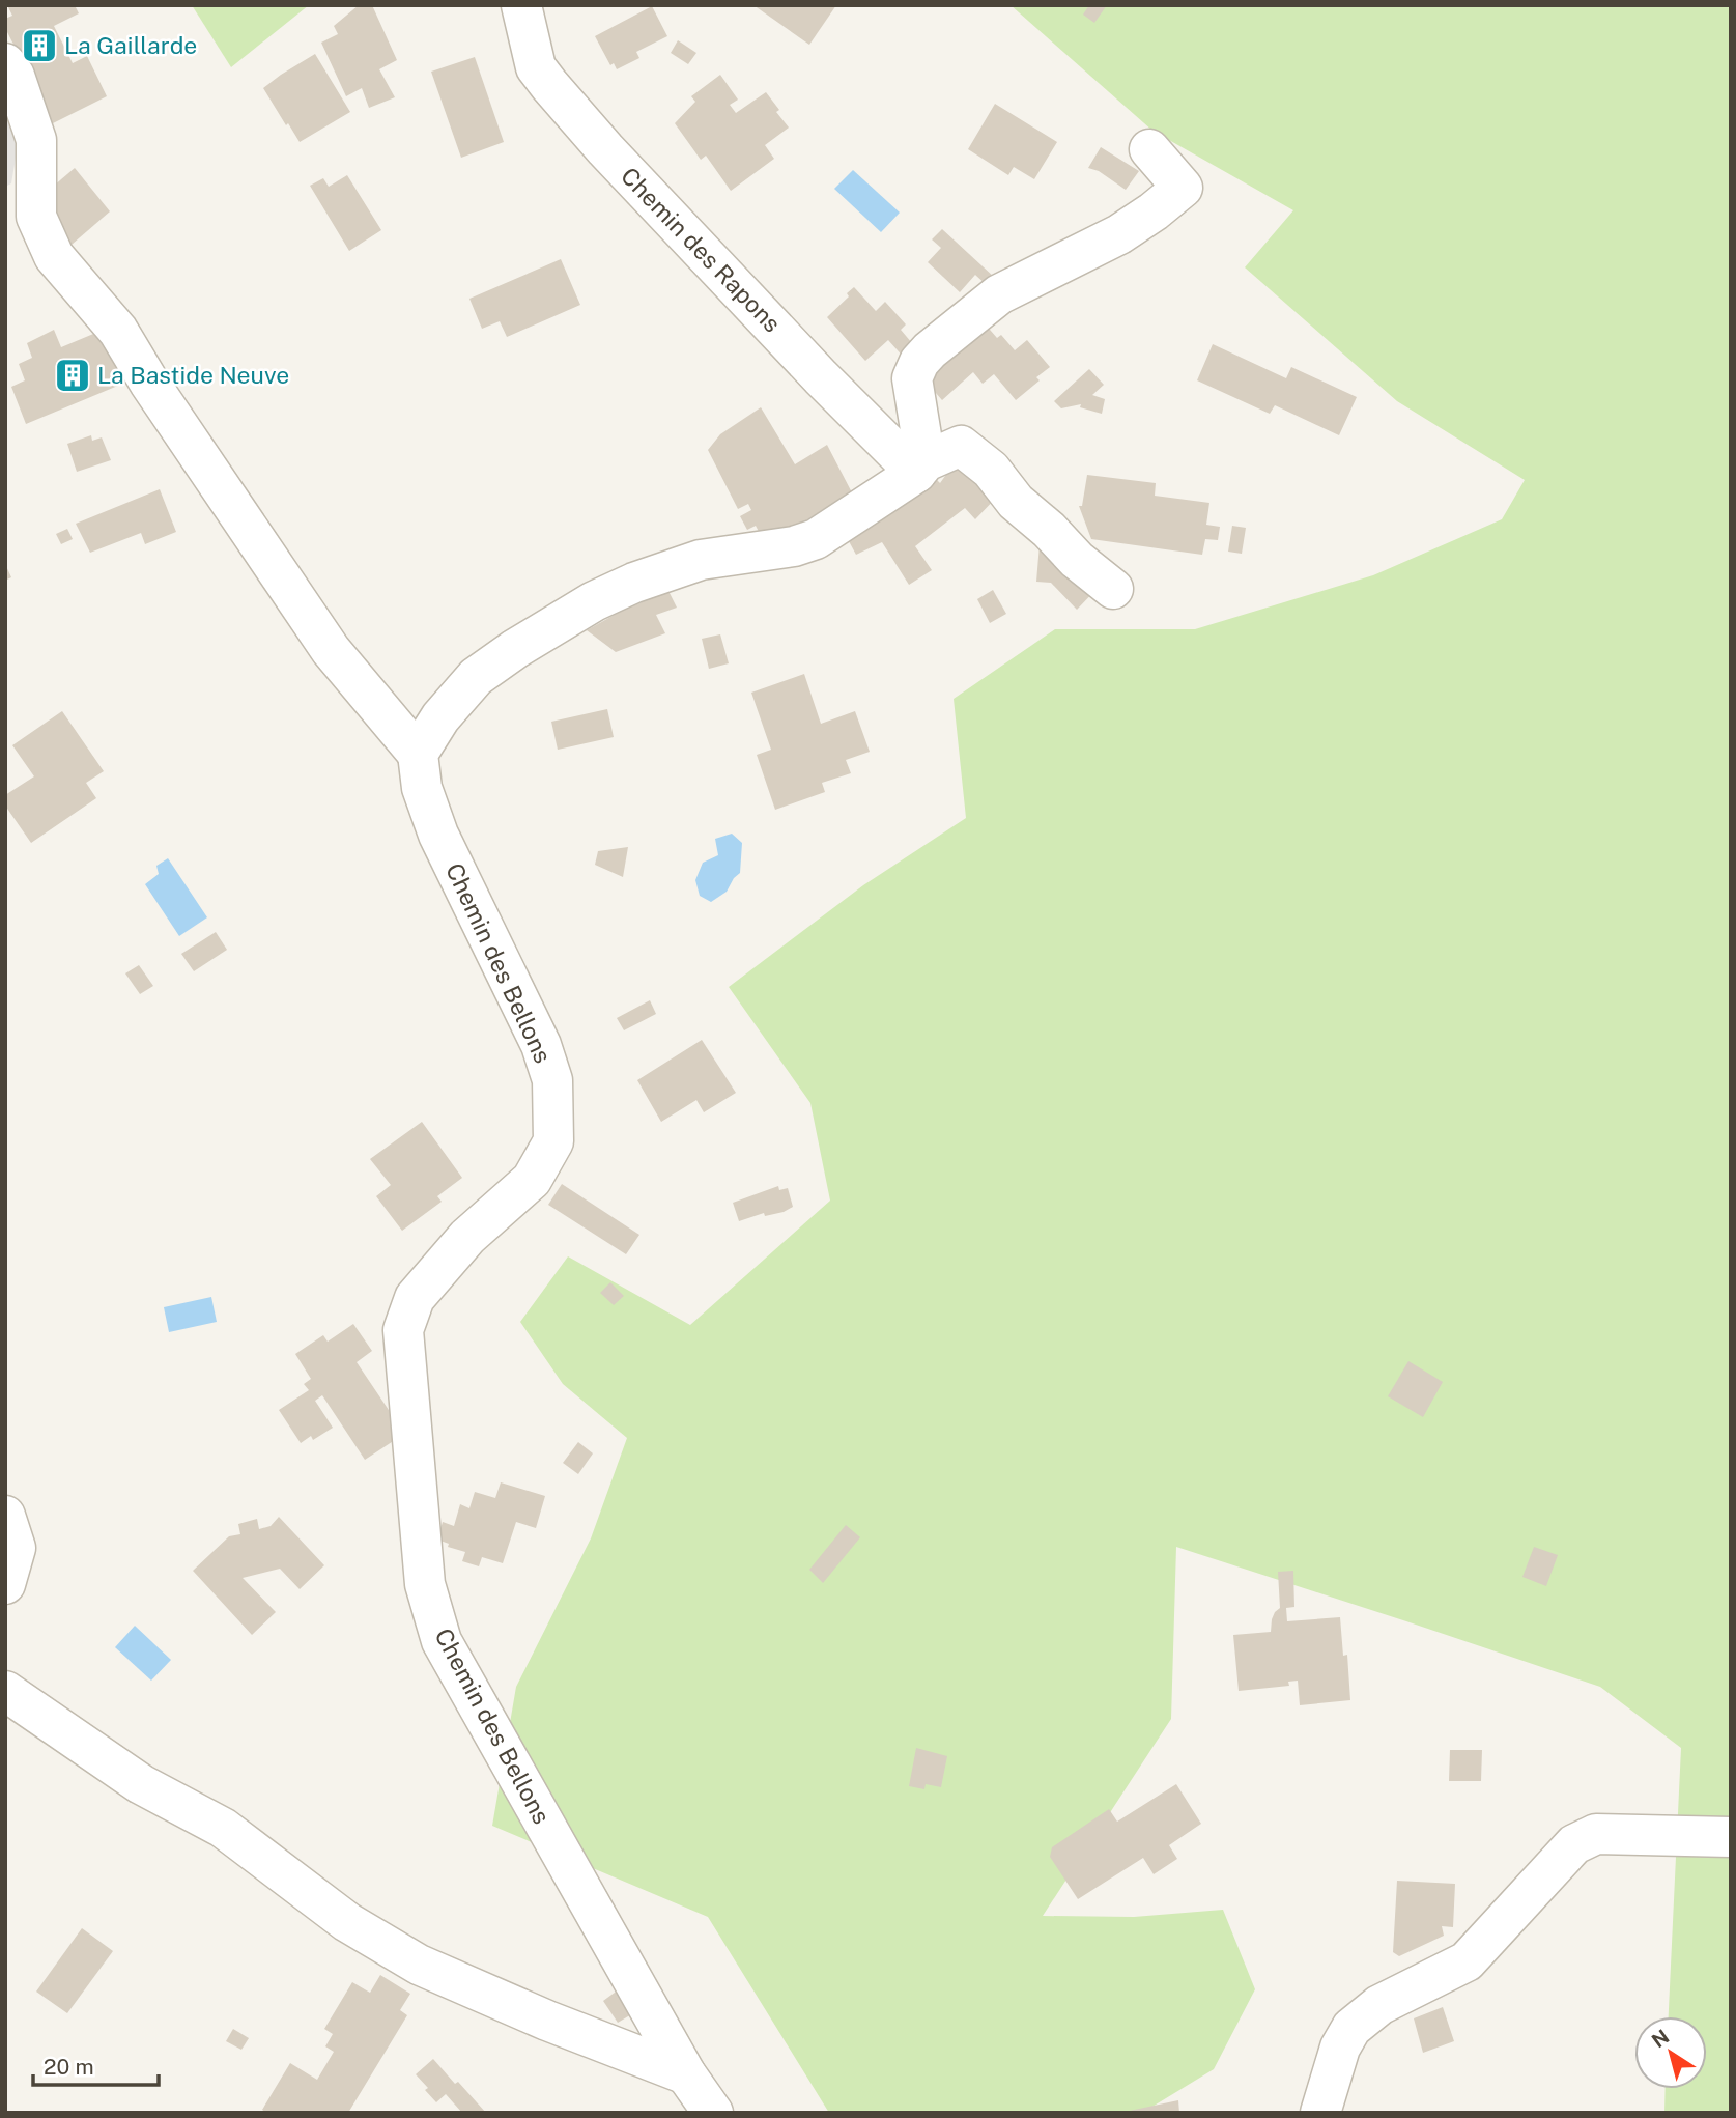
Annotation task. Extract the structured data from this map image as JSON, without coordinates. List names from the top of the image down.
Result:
{
  "streets": {
    "street": ["Chemin des Rapons", "Chemin des Bellons"]
  },
  "places": {
    "building": ["La Gaillarde", "La Bastide Neuve"]
  },
  "scale_bar": "20 m",
  "north": "top left"
}
